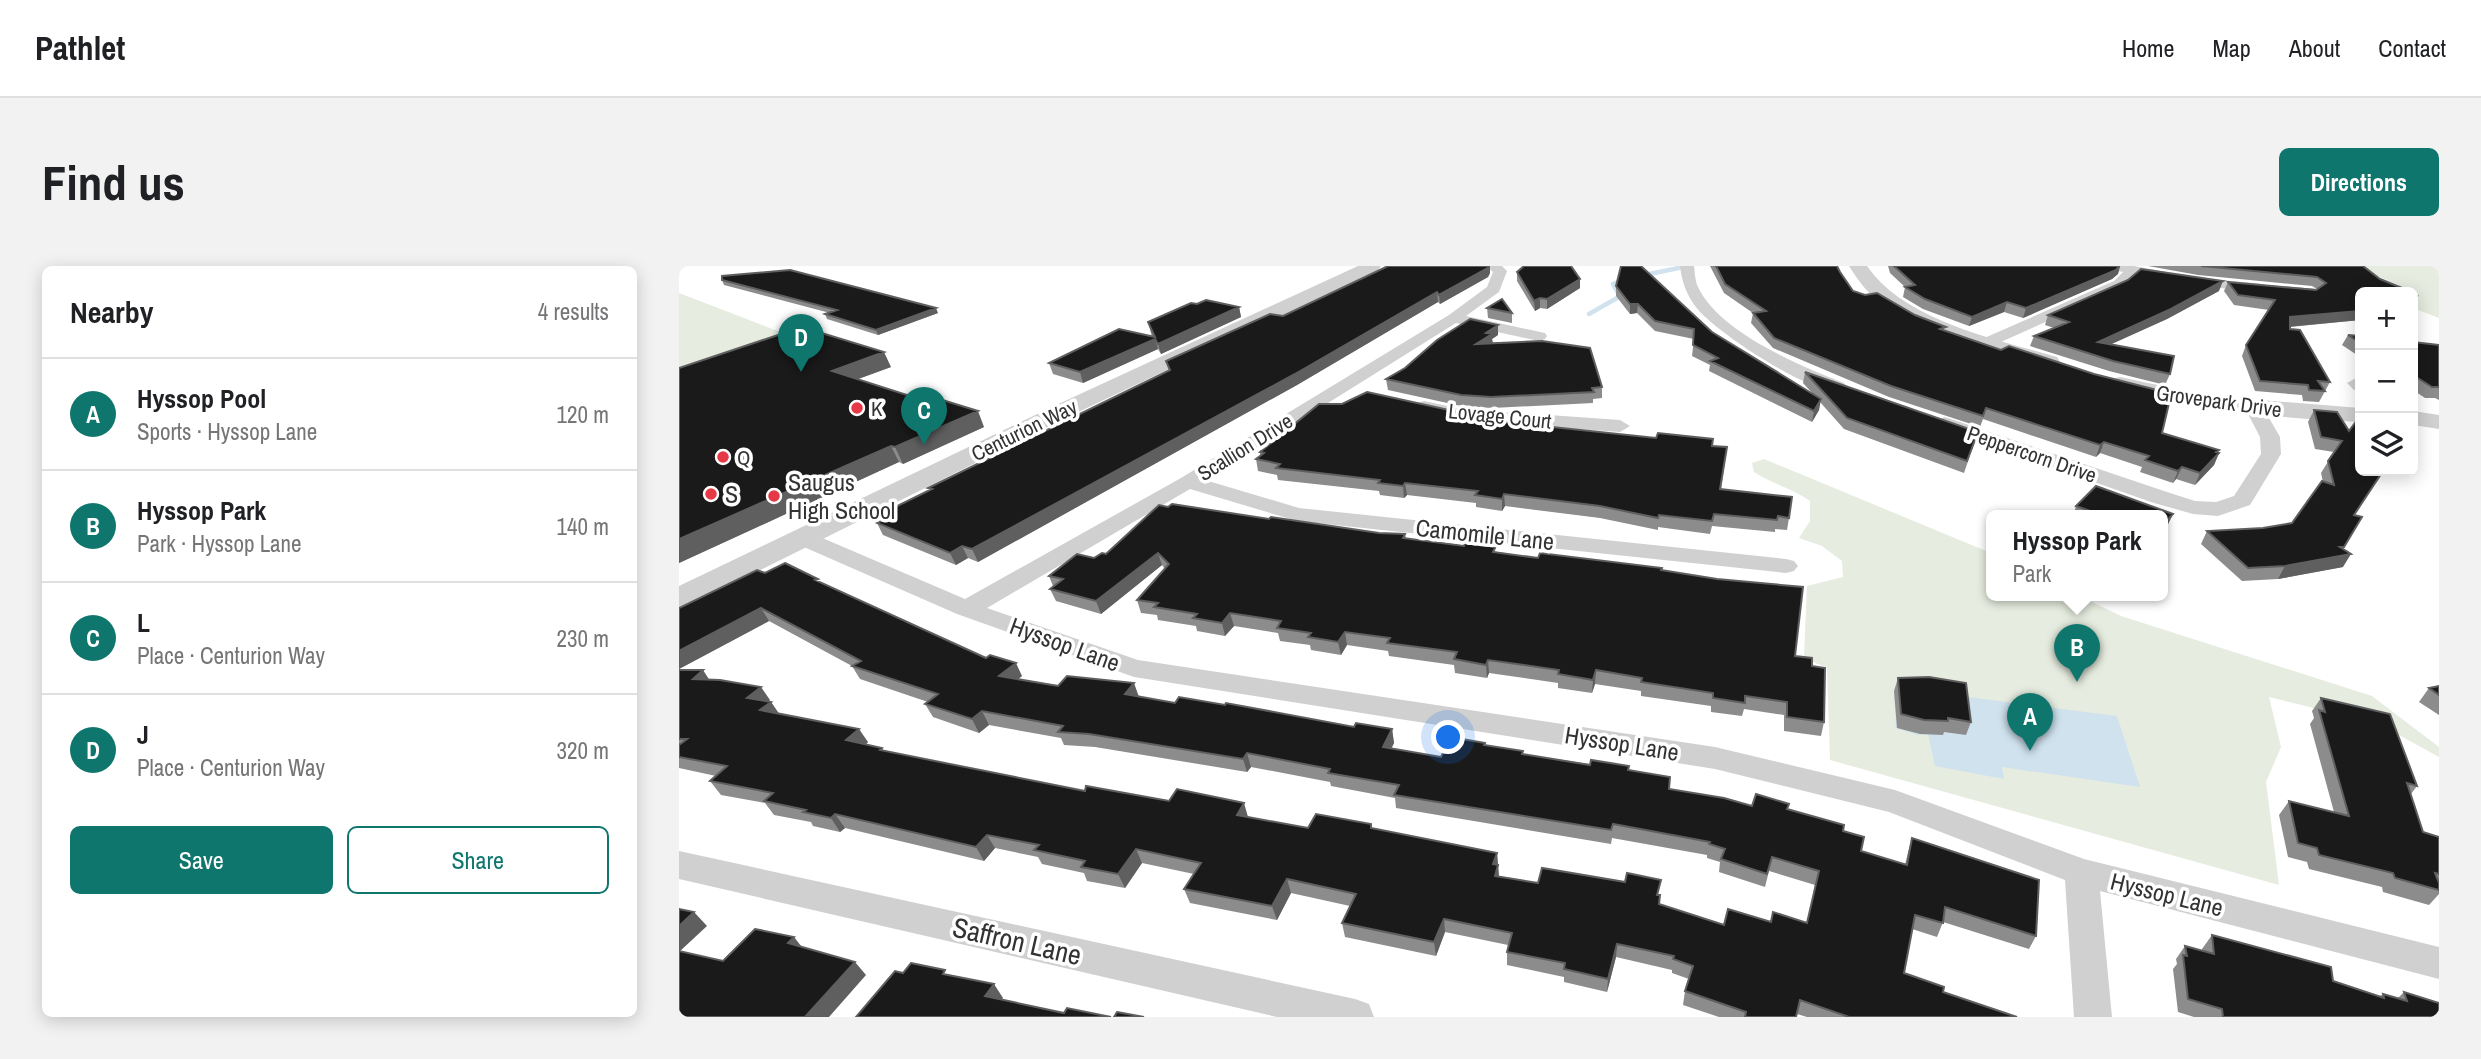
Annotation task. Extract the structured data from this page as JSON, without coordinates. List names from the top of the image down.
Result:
{
  "streets": {
    "street": [
      "Grovepark Drive",
      "Lovage Court",
      "Centurion Way",
      "Scallion Drive",
      "Peppercorn Drive",
      "Camomile Lane",
      "Hyssop Lane",
      "Saffron Lane"
    ]
  },
  "crossings": [
    ["Grovepark Drive", "Peppercorn Drive"],
    ["Centurion Way", "Hyssop Lane"],
    ["Scallion Drive", "Camomile Lane"],
    ["Scallion Drive", "Hyssop Lane"]
  ],
  "places": [
    "K",
    "Q",
    "S",
    "Saugus High School"
  ],
  "page": {
    "header": "Pathlet",
    "nav": [
      "Home",
      "Map",
      "About",
      "Contact"
    ],
    "buttons": [
      "Directions",
      ["Save", "Share"]
    ],
    "title": "Find us",
    "heading": ["Nearby", "4 results"],
    "map_buttons": ["+", "−"],
    "pins": [
      "D",
      "C",
      "B",
      "A"
    ],
    "list": [
      {
        "mark": "A",
        "name": "Hyssop Pool",
        "note": "Sports · Hyssop Lane",
        "value": "120 m"
      },
      {
        "mark": "B",
        "name": "Hyssop Park",
        "note": "Park · Hyssop Lane",
        "value": "140 m"
      },
      {
        "mark": "C",
        "name": "L",
        "note": "Place · Centurion Way",
        "value": "230 m"
      },
      {
        "mark": "D",
        "name": "J",
        "note": "Place · Centurion Way",
        "value": "320 m"
      }
    ],
    "popup": ["Hyssop Park", "Park"]
  }
}
